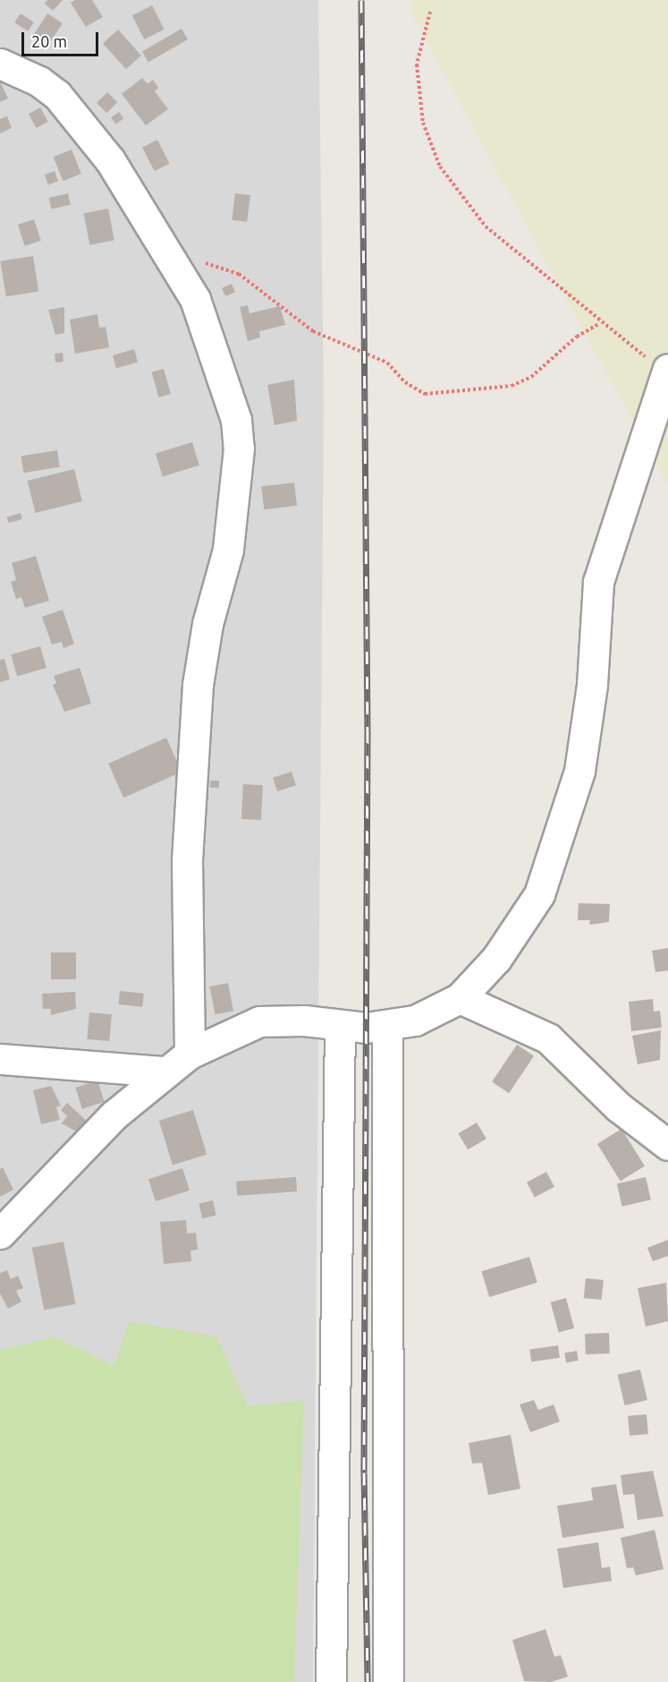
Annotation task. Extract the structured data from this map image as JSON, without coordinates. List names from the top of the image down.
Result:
{
  "scale_bar": "20 m"
}
